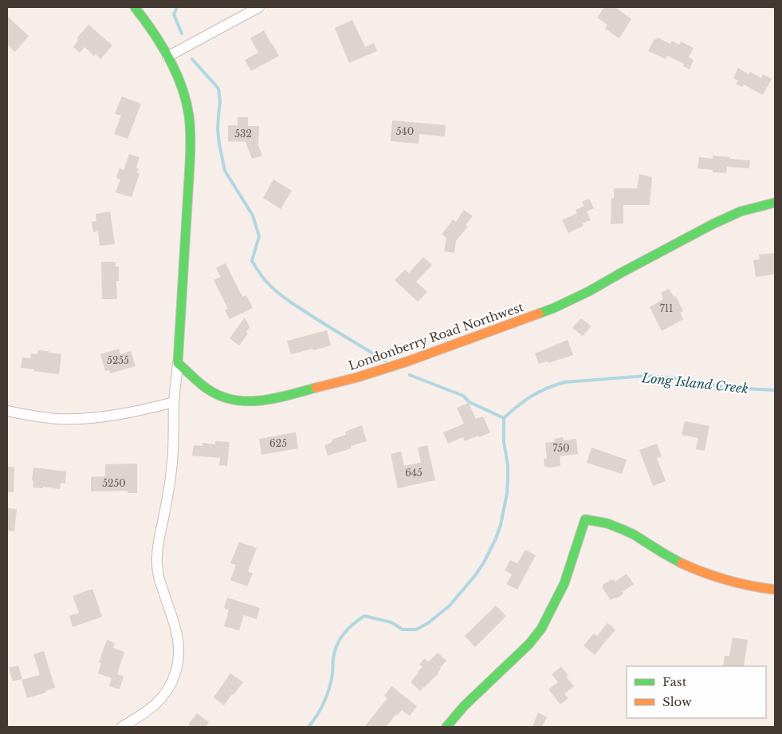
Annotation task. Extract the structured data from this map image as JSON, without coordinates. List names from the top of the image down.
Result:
{
  "streets": {
    "street": ["Londonberry Road Northwest"]
  },
  "water": ["Long Island Creek"],
  "house_numbers": [
    "540",
    "532",
    "711",
    "5255",
    "625",
    "750",
    "645",
    "5250"
  ],
  "legend": ["Fast", "Slow"]
}
